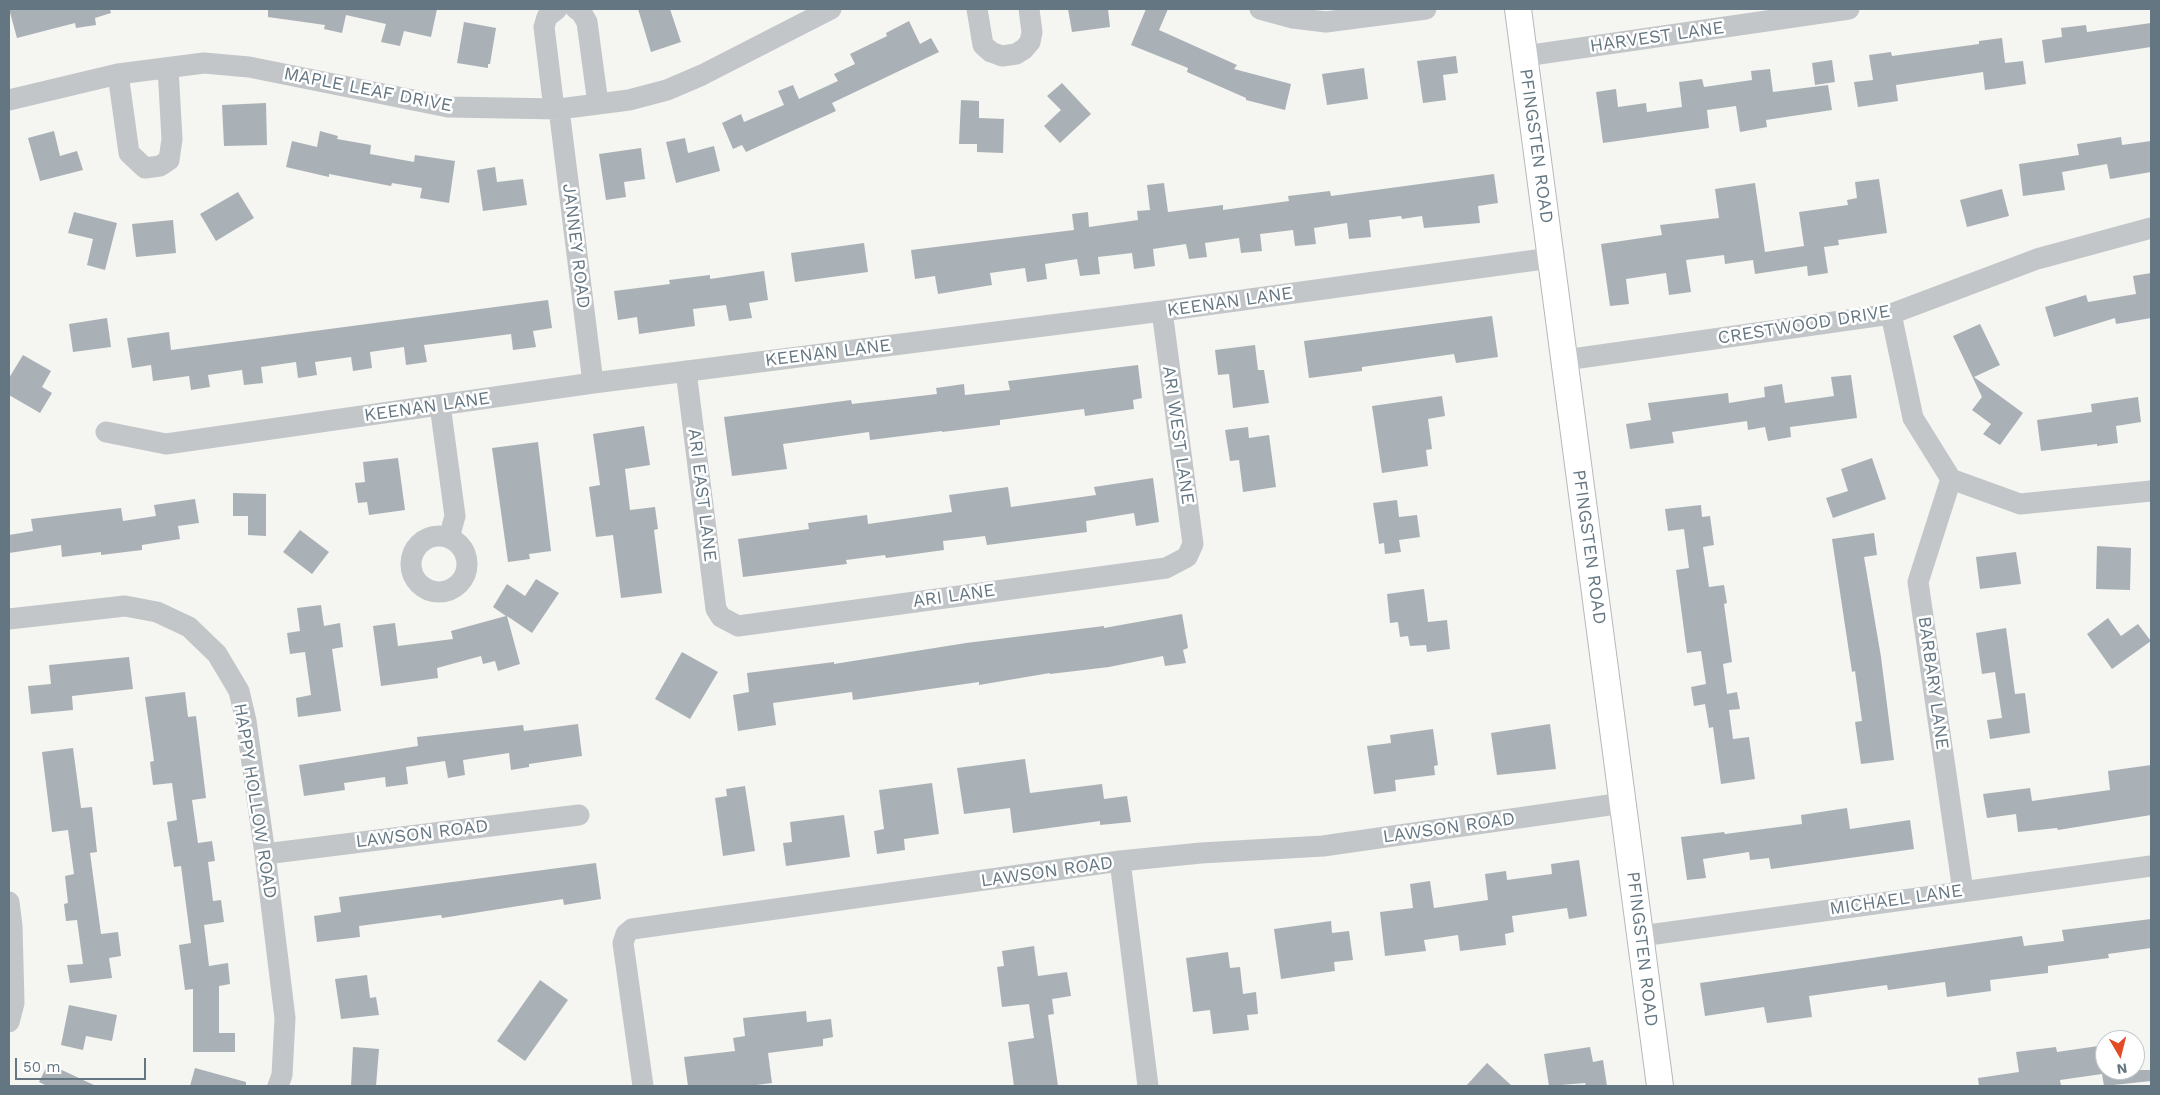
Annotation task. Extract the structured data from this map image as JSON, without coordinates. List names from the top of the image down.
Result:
{
  "streets": {
    "main road": ["PFINGSTEN ROAD"],
    "street": [
      "HARVEST LANE",
      "MAPLE LEAF DRIVE",
      "JANNEY ROAD",
      "KEENAN LANE",
      "CRESTWOOD DRIVE",
      "ARI WEST LANE",
      "ARI EAST LANE",
      "ARI LANE",
      "BARBARY LANE",
      "HAPPY HOLLOW ROAD",
      "LAWSON ROAD",
      "MICHAEL LANE"
    ]
  },
  "crossings": [
    ["HARVEST LANE", "PFINGSTEN ROAD"],
    ["MAPLE LEAF DRIVE", "JANNEY ROAD"],
    ["PFINGSTEN ROAD", "KEENAN LANE"],
    ["PFINGSTEN ROAD", "CRESTWOOD DRIVE"],
    ["PFINGSTEN ROAD", "LAWSON ROAD"],
    ["PFINGSTEN ROAD", "MICHAEL LANE"],
    ["JANNEY ROAD", "KEENAN LANE"],
    ["KEENAN LANE", "ARI WEST LANE"],
    ["KEENAN LANE", "ARI EAST LANE"],
    ["ARI WEST LANE", "ARI LANE"],
    ["ARI EAST LANE", "ARI LANE"],
    ["BARBARY LANE", "MICHAEL LANE"],
    ["HAPPY HOLLOW ROAD", "LAWSON ROAD"]
  ],
  "scale_bar": "50 m",
  "north": "bottom"
}
